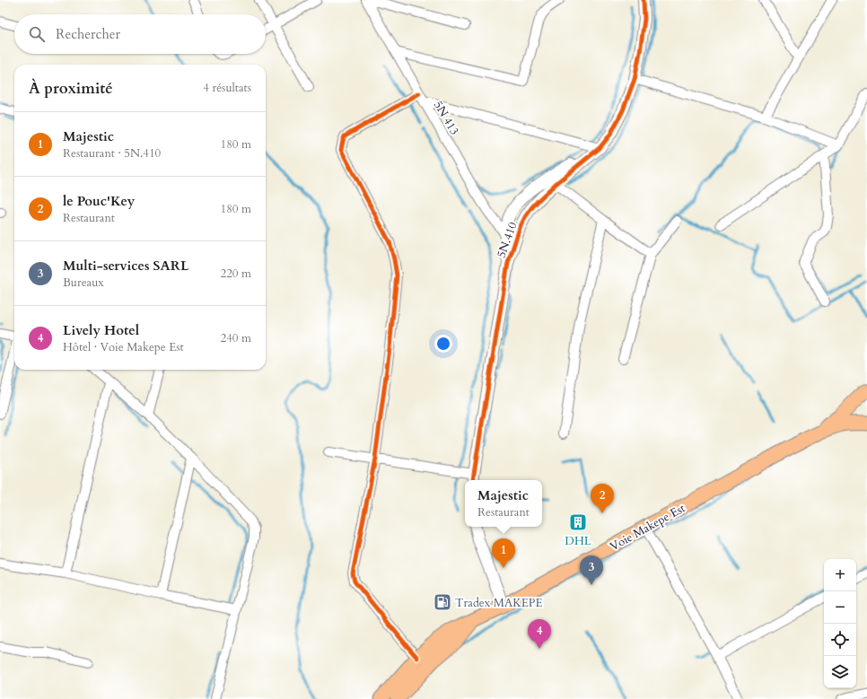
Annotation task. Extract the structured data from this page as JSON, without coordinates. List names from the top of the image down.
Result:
{
  "streets": {
    "main road": ["Voie Makepe Est"],
    "street": ["5N 413", "5N.410"]
  },
  "crossings": [
    ["5N 413", "5N.410"]
  ],
  "places": {
    "building": ["DHL"],
    "fuel station": ["Tradex MAKEPE"]
  },
  "page": {
    "search": "Rechercher",
    "heading": ["À proximité", "4 résultats"],
    "list": [
      {
        "mark": "1",
        "name": "Majestic",
        "note": "Restaurant · 5N.410",
        "value": "180 m"
      },
      {
        "mark": "2",
        "name": "le Pouc'Key",
        "note": "Restaurant",
        "value": "180 m"
      },
      {
        "mark": "3",
        "name": "Multi-services SARL",
        "note": "Bureaux",
        "value": "220 m"
      },
      {
        "mark": "4",
        "name": "Lively Hotel",
        "note": "Hôtel · Voie Makepe Est",
        "value": "240 m"
      }
    ],
    "popup": ["Majestic", "Restaurant"],
    "pins": [
      "2",
      "1",
      "3",
      "4"
    ],
    "map_buttons": ["+", "−"]
  }
}
